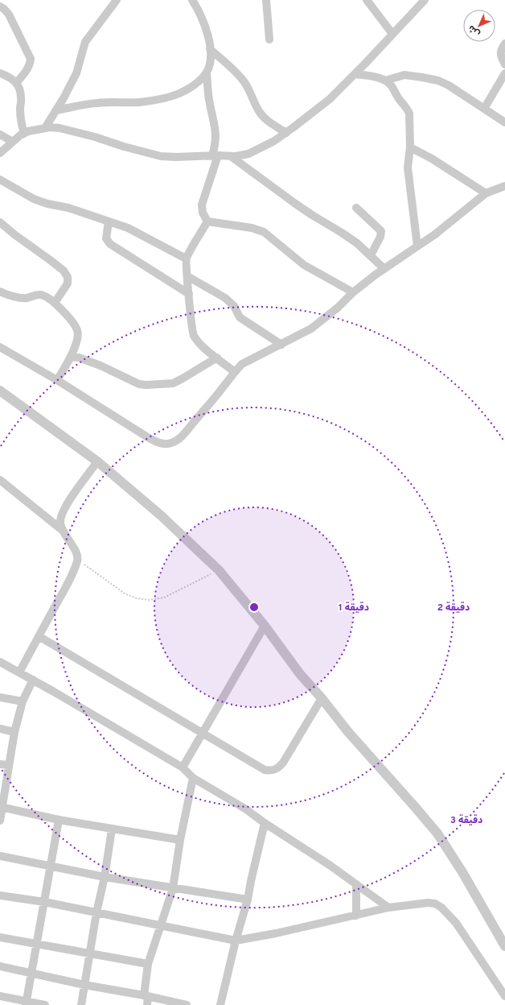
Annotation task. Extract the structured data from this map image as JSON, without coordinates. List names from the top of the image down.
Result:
{
  "north": "bottom left",
  "rings": ["1 دقيقة", "2 دقيقة", "3 دقيقة"]
}
